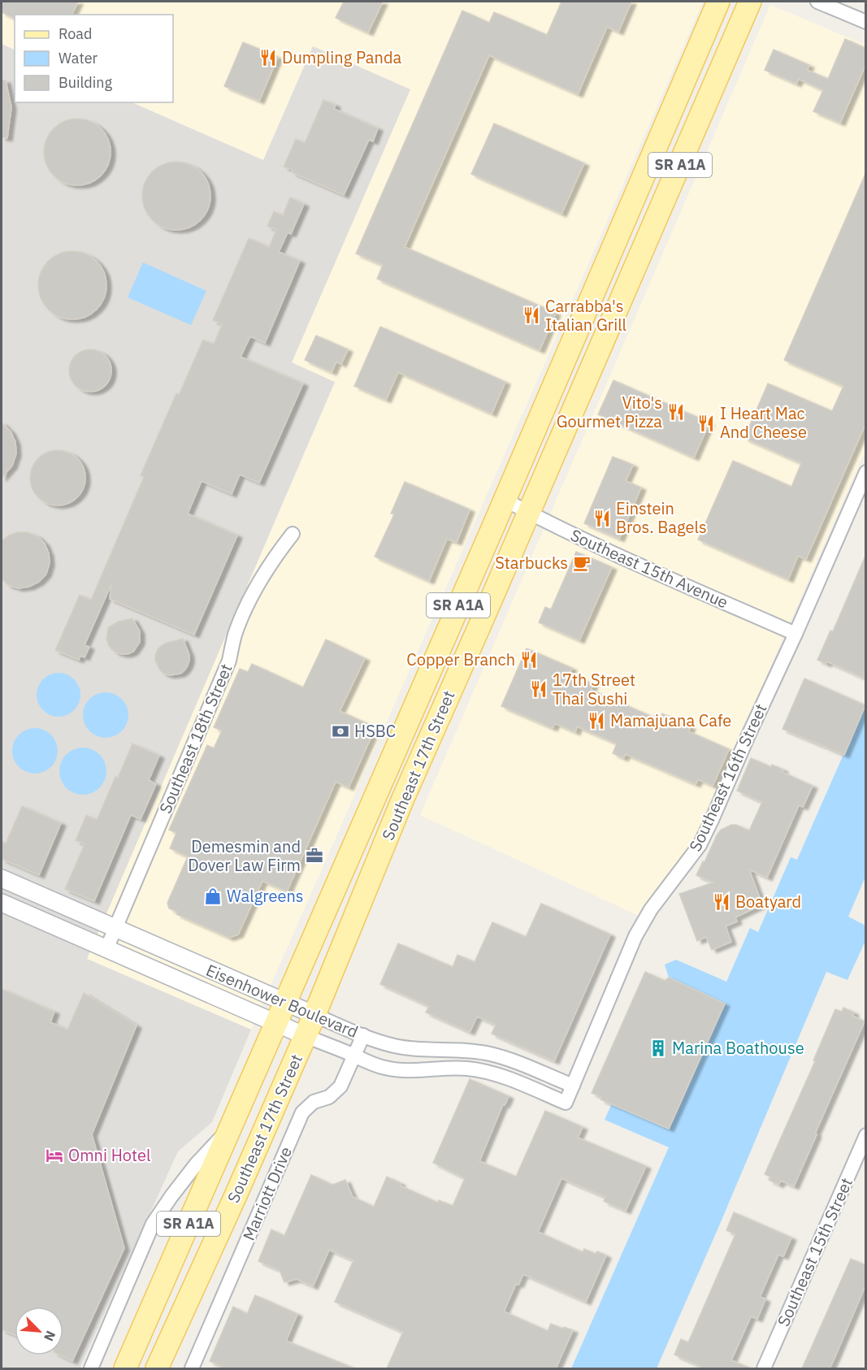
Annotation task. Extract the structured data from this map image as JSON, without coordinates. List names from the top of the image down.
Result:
{
  "streets": {
    "main road": ["SR A1A", "Southeast 17th Street"],
    "street": [
      "Southeast 15th Avenue",
      "Southeast 18th Street",
      "Southeast 16th Street",
      "Eisenhower Boulevard",
      "Marriott Drive",
      "Southeast 15th Street"
    ]
  },
  "crossings": [
    ["Southeast 15th Avenue", "Southeast 17th Street"],
    ["Southeast 15th Avenue", "Southeast 16th Street"],
    ["Southeast 18th Street", "Eisenhower Boulevard"],
    ["Southeast 17th Street", "Eisenhower Boulevard"],
    ["Southeast 16th Street", "Eisenhower Boulevard"],
    ["Eisenhower Boulevard", "Marriott Drive"]
  ],
  "places": {
    "restaurant": [
      "Dumpling Panda",
      "Carrabba's Italian Grill",
      "Vito's Gourmet Pizza",
      "I Heart Mac And Cheese",
      "Einstein Bros. Bagels",
      "Copper Branch",
      "17th Street Thai Sushi",
      "Mamajuana Cafe",
      "Boatyard"
    ],
    "cafe": ["Starbucks"],
    "bank": ["HSBC"],
    "office": ["Demesmin and Dover Law Firm"],
    "shop": ["Walgreens"],
    "building": ["Marina Boathouse"],
    "hotel": ["Omni Hotel"]
  },
  "legend": ["Road", "Water", "Building"],
  "north": "bottom right"
}
